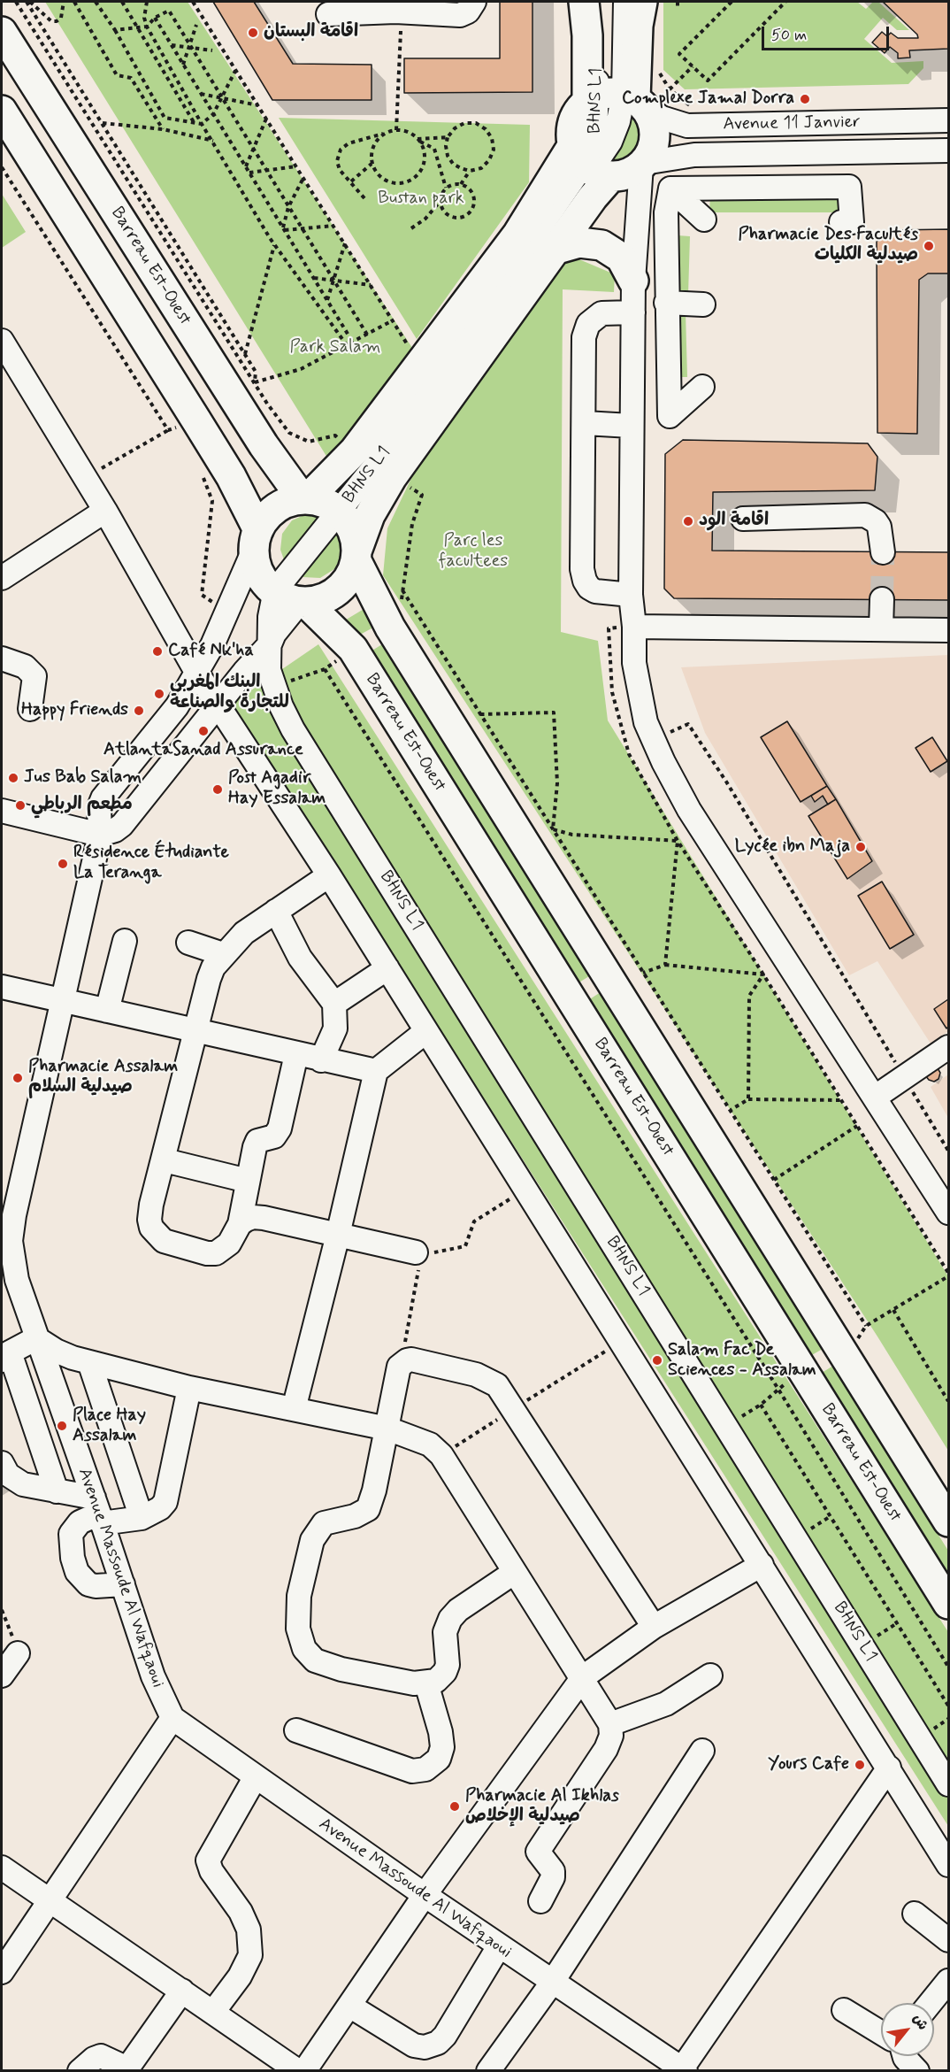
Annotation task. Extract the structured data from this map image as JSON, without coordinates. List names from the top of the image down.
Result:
{
  "streets": {
    "main road": ["Barreau Est-Ouest"],
    "street": ["BHNS L1", "Avenue 11 Janvier", "Avenue Massoude Al Wafqaoui"]
  },
  "crossings": [
    ["BHNS L1", "Avenue 11 Janvier"],
    ["BHNS L1", "Barreau Est-Ouest"],
    ["Barreau Est-Ouest", "Avenue Massoude Al Wafqaoui"]
  ],
  "parks": ["Bustan park", "Park Salam", "Parc les facultees"],
  "places": [
    "اقامة البستان",
    "Complexe Jamal Dorra",
    "Pharmacie Des Facultés صيدلية الكليات",
    "اقامة الود",
    "Café Nk'ha",
    "البنك المغربي للتجارة والصناعة",
    "Happy Friends",
    "AtlantaSanad Assurance",
    "Jus Bab Salam",
    "Post Agadir Hay Essalam",
    "مطعم الرباطي",
    "Lycée ibn Maja",
    "Résidence Étudiante La Teranga",
    "Pharmacie Assalam صيدلية السلام",
    "Salam Fac De Sciences - Assalam",
    "Place Hay Assalam",
    "Yours Cafe",
    "Pharmacie Al Ikhlas صيدلية الإخلاص"
  ],
  "scale_bar": "50 m",
  "north": "top right"
}
